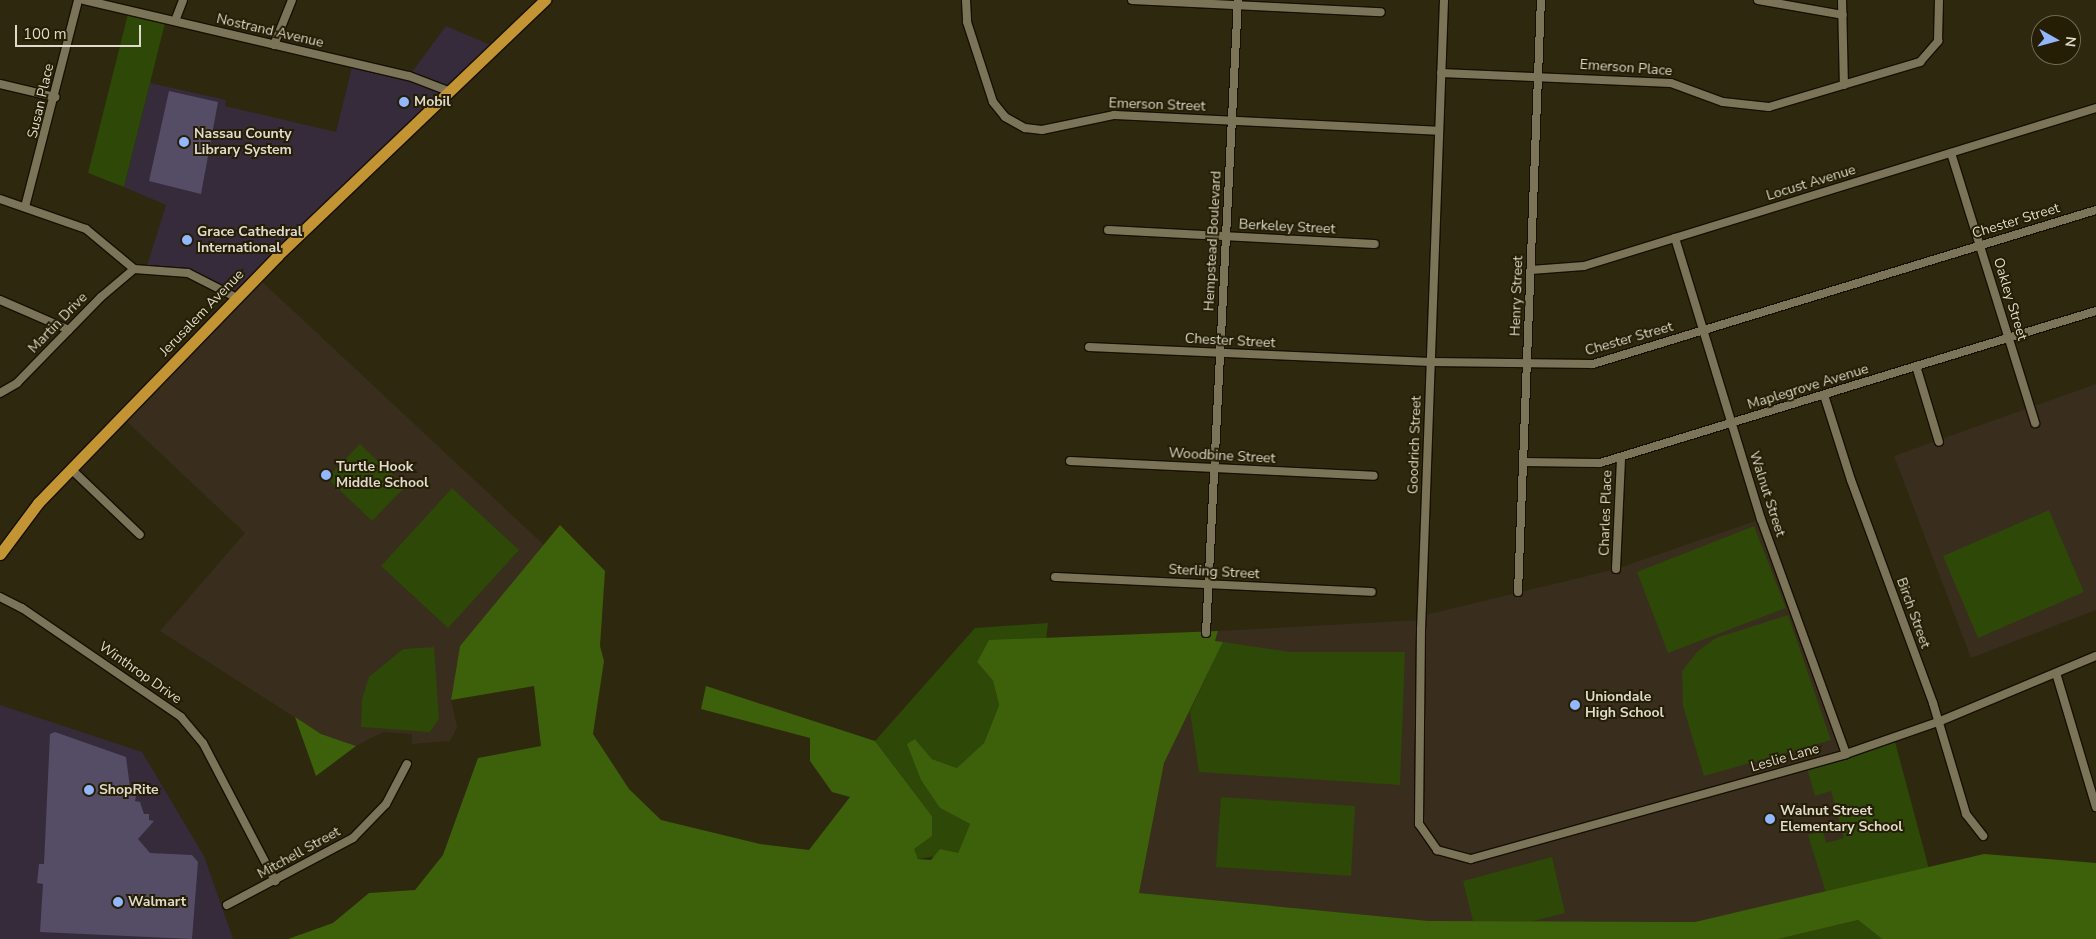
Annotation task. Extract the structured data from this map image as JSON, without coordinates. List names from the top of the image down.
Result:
{
  "streets": {
    "main road": ["Jerusalem Avenue"],
    "street": [
      "Nostrand Avenue",
      "Emerson Place",
      "Susan Place",
      "Emerson Street",
      "Locust Avenue",
      "Chester Street",
      "Berkeley Street",
      "Hempstead Boulevard",
      "Henry Street",
      "Oakley Street",
      "Martin Drive",
      "Maplegrove Avenue",
      "Goodrich Street",
      "Woodbine Street",
      "Walnut Street",
      "Charles Place",
      "Sterling Street",
      "Birch Street",
      "Winthrop Drive",
      "Leslie Lane",
      "Mitchell Street"
    ]
  },
  "crossings": [
    ["Nostrand Avenue", "Jerusalem Avenue"],
    ["Emerson Place", "Henry Street"],
    ["Emerson Place", "Goodrich Street"],
    ["Emerson Street", "Hempstead Boulevard"],
    ["Emerson Street", "Goodrich Street"],
    ["Locust Avenue", "Henry Street"],
    ["Locust Avenue", "Oakley Street"],
    ["Locust Avenue", "Walnut Street"],
    ["Chester Street", "Hempstead Boulevard"],
    ["Chester Street", "Henry Street"],
    ["Chester Street", "Oakley Street"],
    ["Chester Street", "Goodrich Street"],
    ["Chester Street", "Walnut Street"],
    ["Berkeley Street", "Hempstead Boulevard"],
    ["Hempstead Boulevard", "Woodbine Street"],
    ["Hempstead Boulevard", "Sterling Street"],
    ["Henry Street", "Maplegrove Avenue"],
    ["Oakley Street", "Maplegrove Avenue"],
    ["Maplegrove Avenue", "Walnut Street"],
    ["Maplegrove Avenue", "Charles Place"],
    ["Maplegrove Avenue", "Birch Street"],
    ["Goodrich Street", "Leslie Lane"],
    ["Walnut Street", "Leslie Lane"],
    ["Birch Street", "Leslie Lane"],
    ["Winthrop Drive", "Mitchell Street"]
  ],
  "places": [
    "Mobil",
    "Nassau County Library System",
    "Grace Cathedral International",
    "Turtle Hook Middle School",
    "Uniondale High School",
    "ShopRite",
    "Walnut Street Elementary School",
    "Walmart"
  ],
  "scale_bar": "100 m",
  "north": "right"
}
